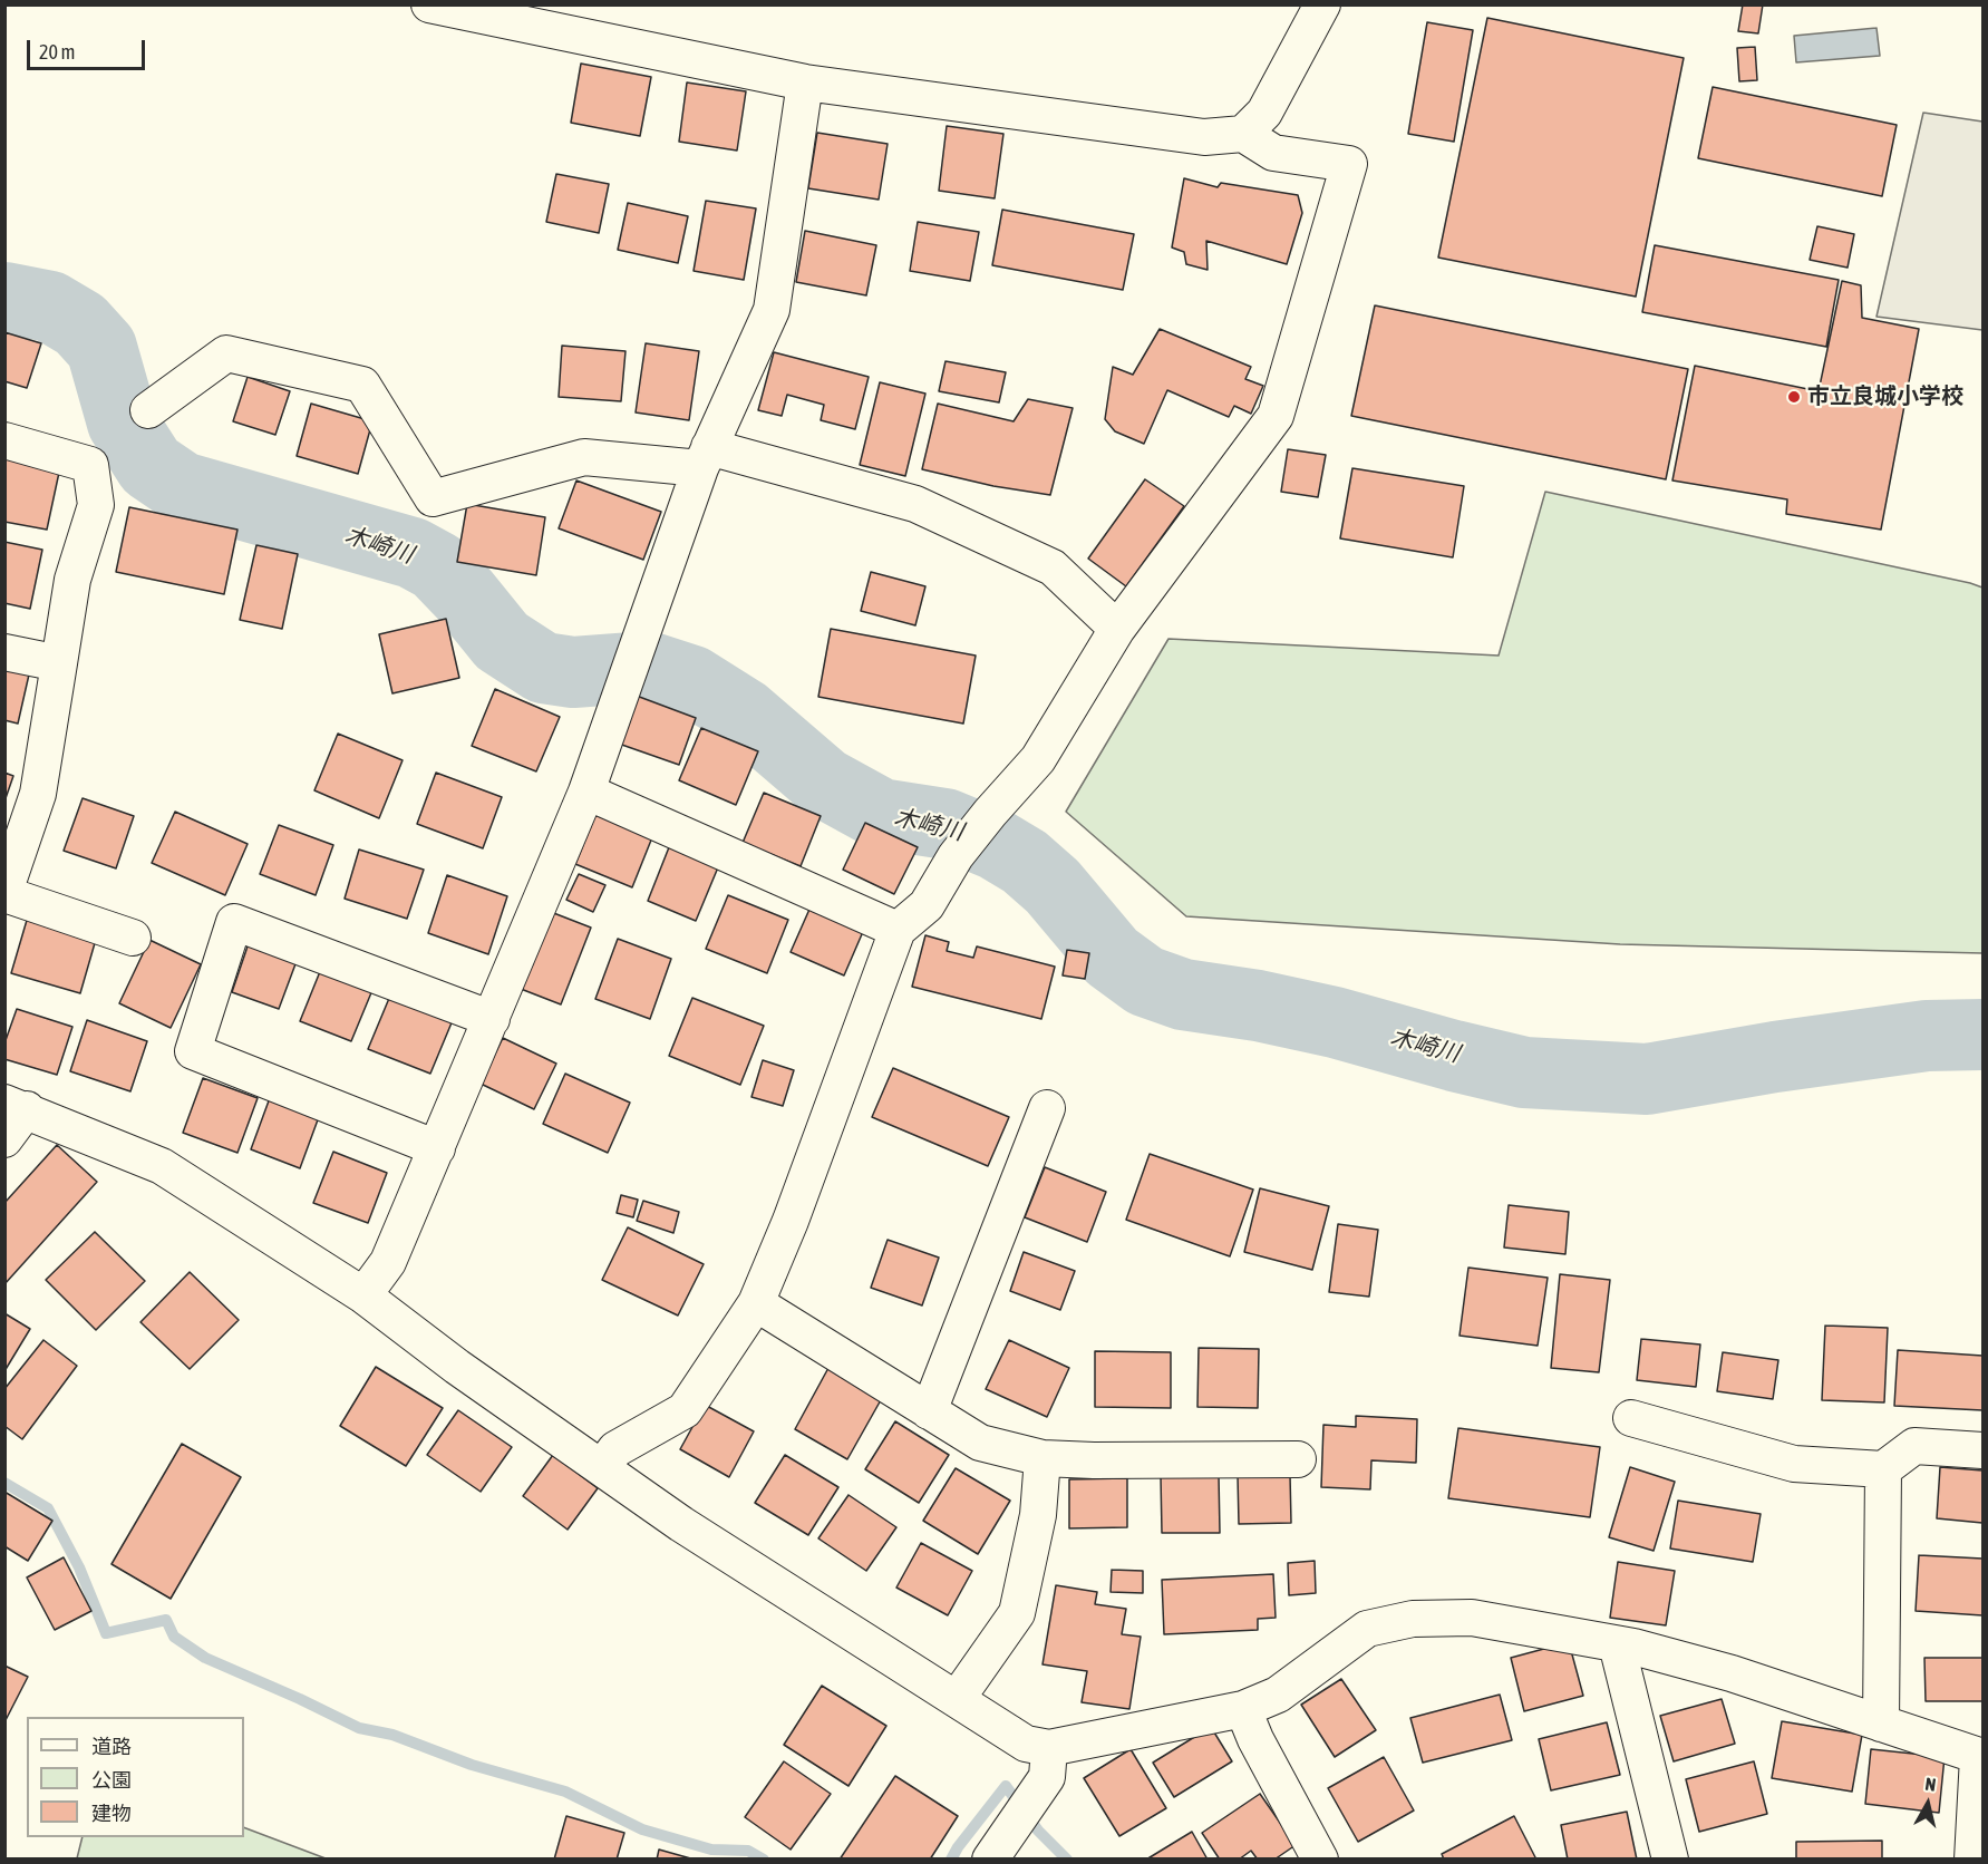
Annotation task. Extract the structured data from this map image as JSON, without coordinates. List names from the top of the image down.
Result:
{
  "water": ["木崎川"],
  "places": ["市立良城小学校"],
  "legend": ["道路", "公園", "建物"],
  "scale_bar": "20 m",
  "north": "top"
}
